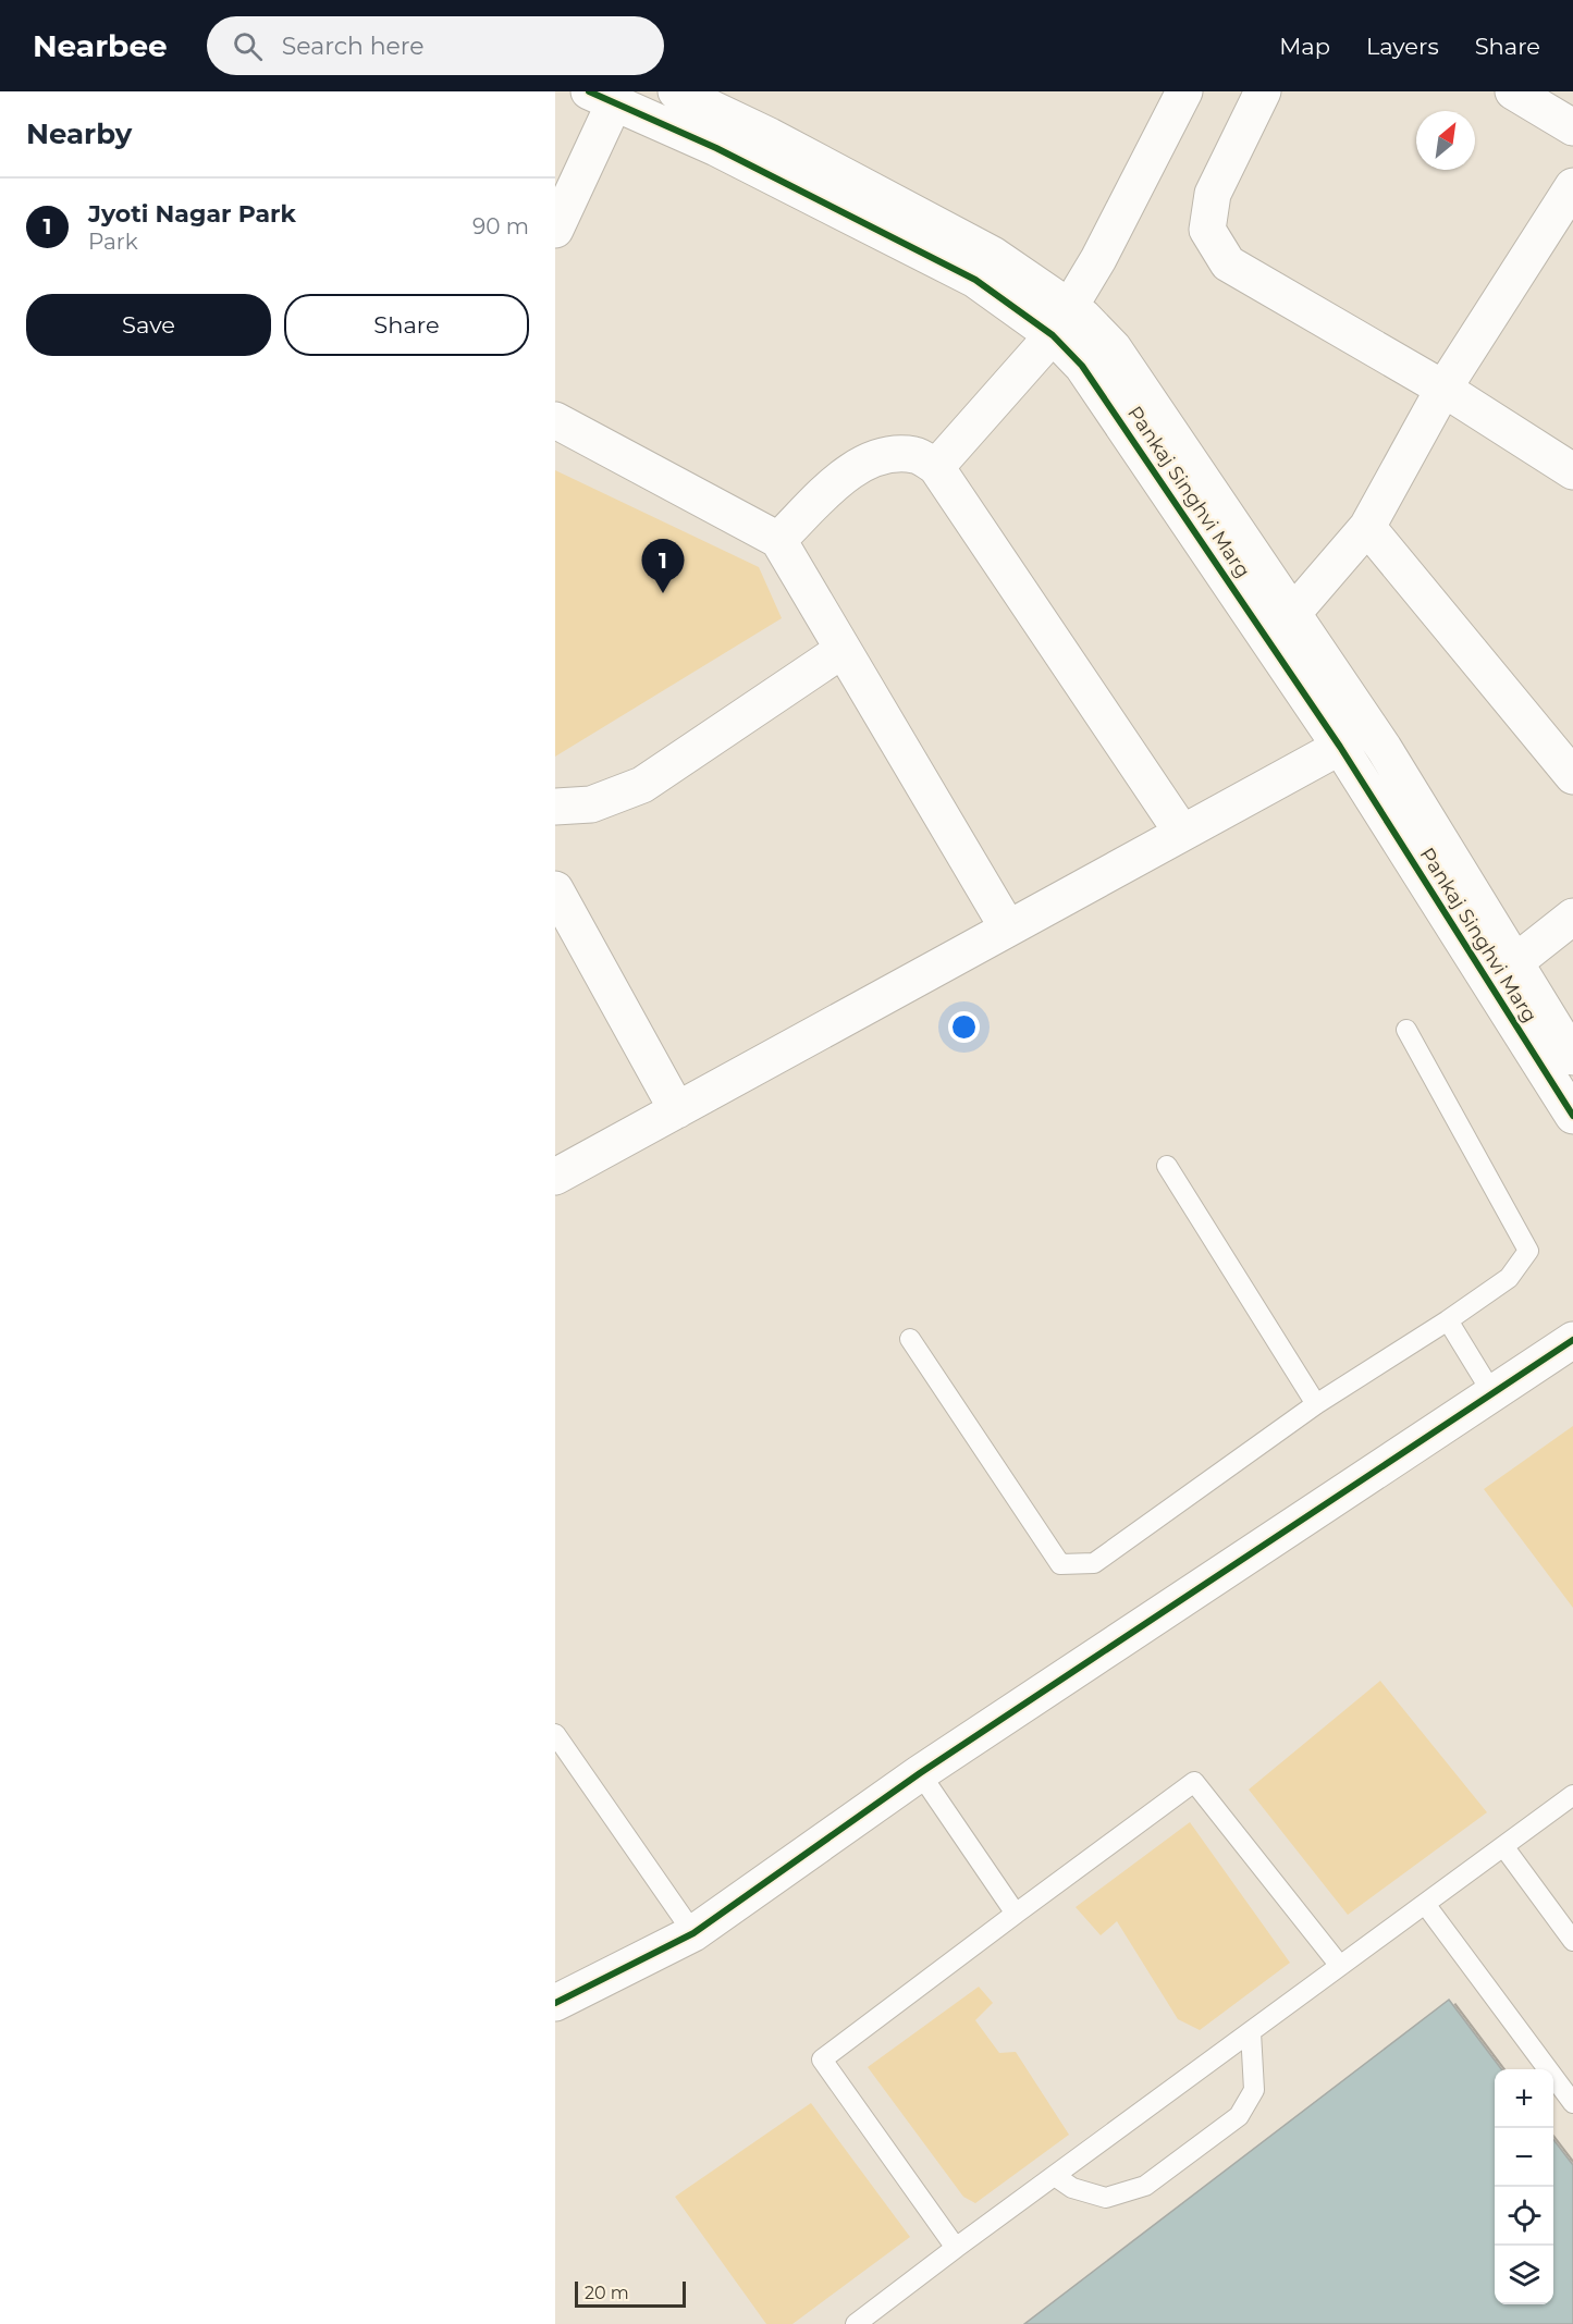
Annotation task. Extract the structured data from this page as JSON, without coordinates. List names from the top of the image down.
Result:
{
  "streets": {
    "street": ["Pankaj Singhvi Marg"]
  },
  "scale_bar": "20 m",
  "north": "top right",
  "page": {
    "header": "Nearbee",
    "search": "Search here",
    "nav": ["Map", "Layers", "Share"],
    "heading": "Nearby",
    "list": [
      {
        "mark": "1",
        "name": "Jyoti Nagar Park",
        "note": "Park",
        "value": "90 m"
      }
    ],
    "buttons": ["Save", "Share"],
    "pins": "1",
    "map_buttons": ["+", "−"],
    "scale": "20 m"
  }
}
